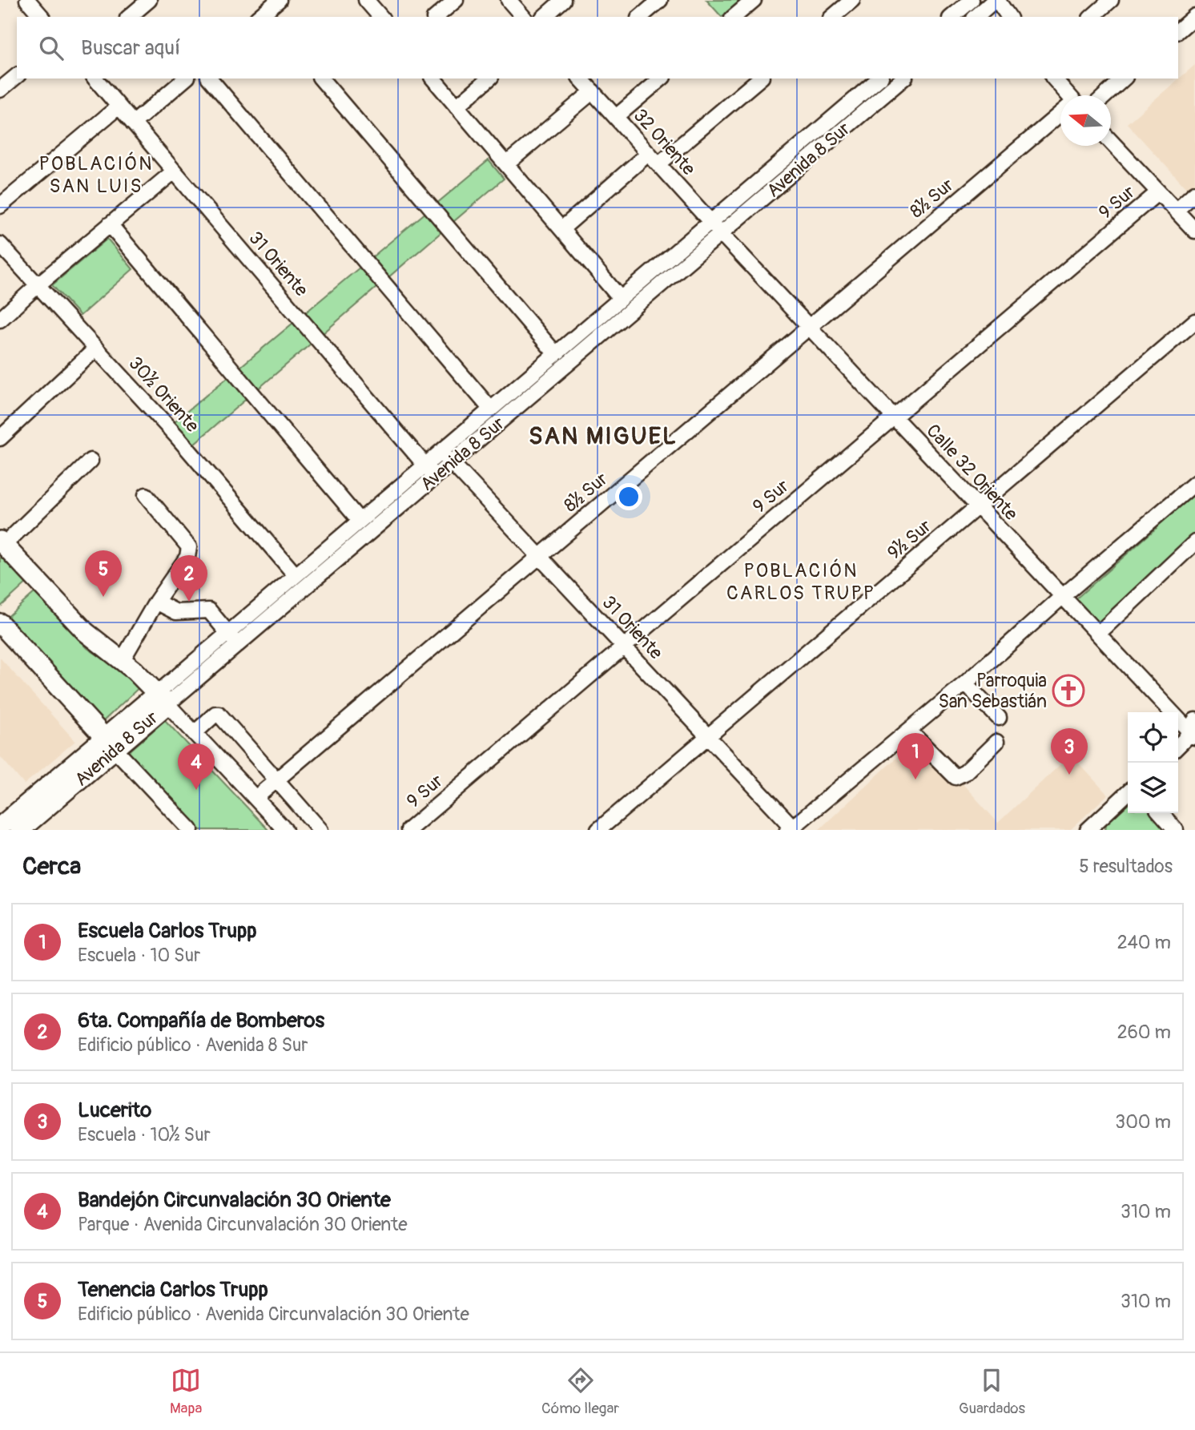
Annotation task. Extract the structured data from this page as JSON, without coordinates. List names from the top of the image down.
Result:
{
  "streets": {
    "main road": ["Avenida 8 Sur"],
    "street": [
      "32 Oriente",
      "8½ Sur",
      "9 Sur",
      "31 Oriente",
      "30½ Oriente",
      "Calle 32 Oriente",
      "9½ Sur"
    ]
  },
  "crossings": [
    ["32 Oriente", "Avenida 8 Sur"],
    ["32 Oriente", "Calle 32 Oriente"],
    ["Avenida 8 Sur", "31 Oriente"],
    ["Avenida 8 Sur", "30½ Oriente"],
    ["Avenida 8 Sur", "Calle 32 Oriente"],
    ["8½ Sur", "31 Oriente"],
    ["8½ Sur", "Calle 32 Oriente"],
    ["9 Sur", "31 Oriente"],
    ["9 Sur", "Calle 32 Oriente"],
    ["31 Oriente", "9½ Sur"],
    ["Calle 32 Oriente", "9½ Sur"]
  ],
  "districts": ["POBLACIÓN SAN LUIS", "SAN MIGUEL", "POBLACIÓN CARLOS TRUPP"],
  "places": {
    "church": ["Parroquia San Sebastián"]
  },
  "north": "left",
  "page": {
    "search": "Buscar aquí",
    "pins": [
      "5",
      "2",
      "3",
      "1",
      "4"
    ],
    "heading": ["Cerca", "5 resultados"],
    "list": [
      {
        "mark": "1",
        "name": "Escuela Carlos Trupp",
        "note": "Escuela · 10 Sur",
        "value": "240 m"
      },
      {
        "mark": "2",
        "name": "6ta. Compañía de Bomberos",
        "note": "Edificio público · Avenida 8 Sur",
        "value": "260 m"
      },
      {
        "mark": "3",
        "name": "Lucerito",
        "note": "Escuela · 10½ Sur",
        "value": "300 m"
      },
      {
        "mark": "4",
        "name": "Bandejón Circunvalación 30 Oriente",
        "note": "Parque · Avenida Circunvalación 30 Oriente",
        "value": "310 m"
      },
      {
        "mark": "5",
        "name": "Tenencia Carlos Trupp",
        "note": "Edificio público · Avenida Circunvalación 30 Oriente",
        "value": "310 m"
      }
    ],
    "nav": ["Mapa", "Cómo llegar", "Guardados"]
  }
}
